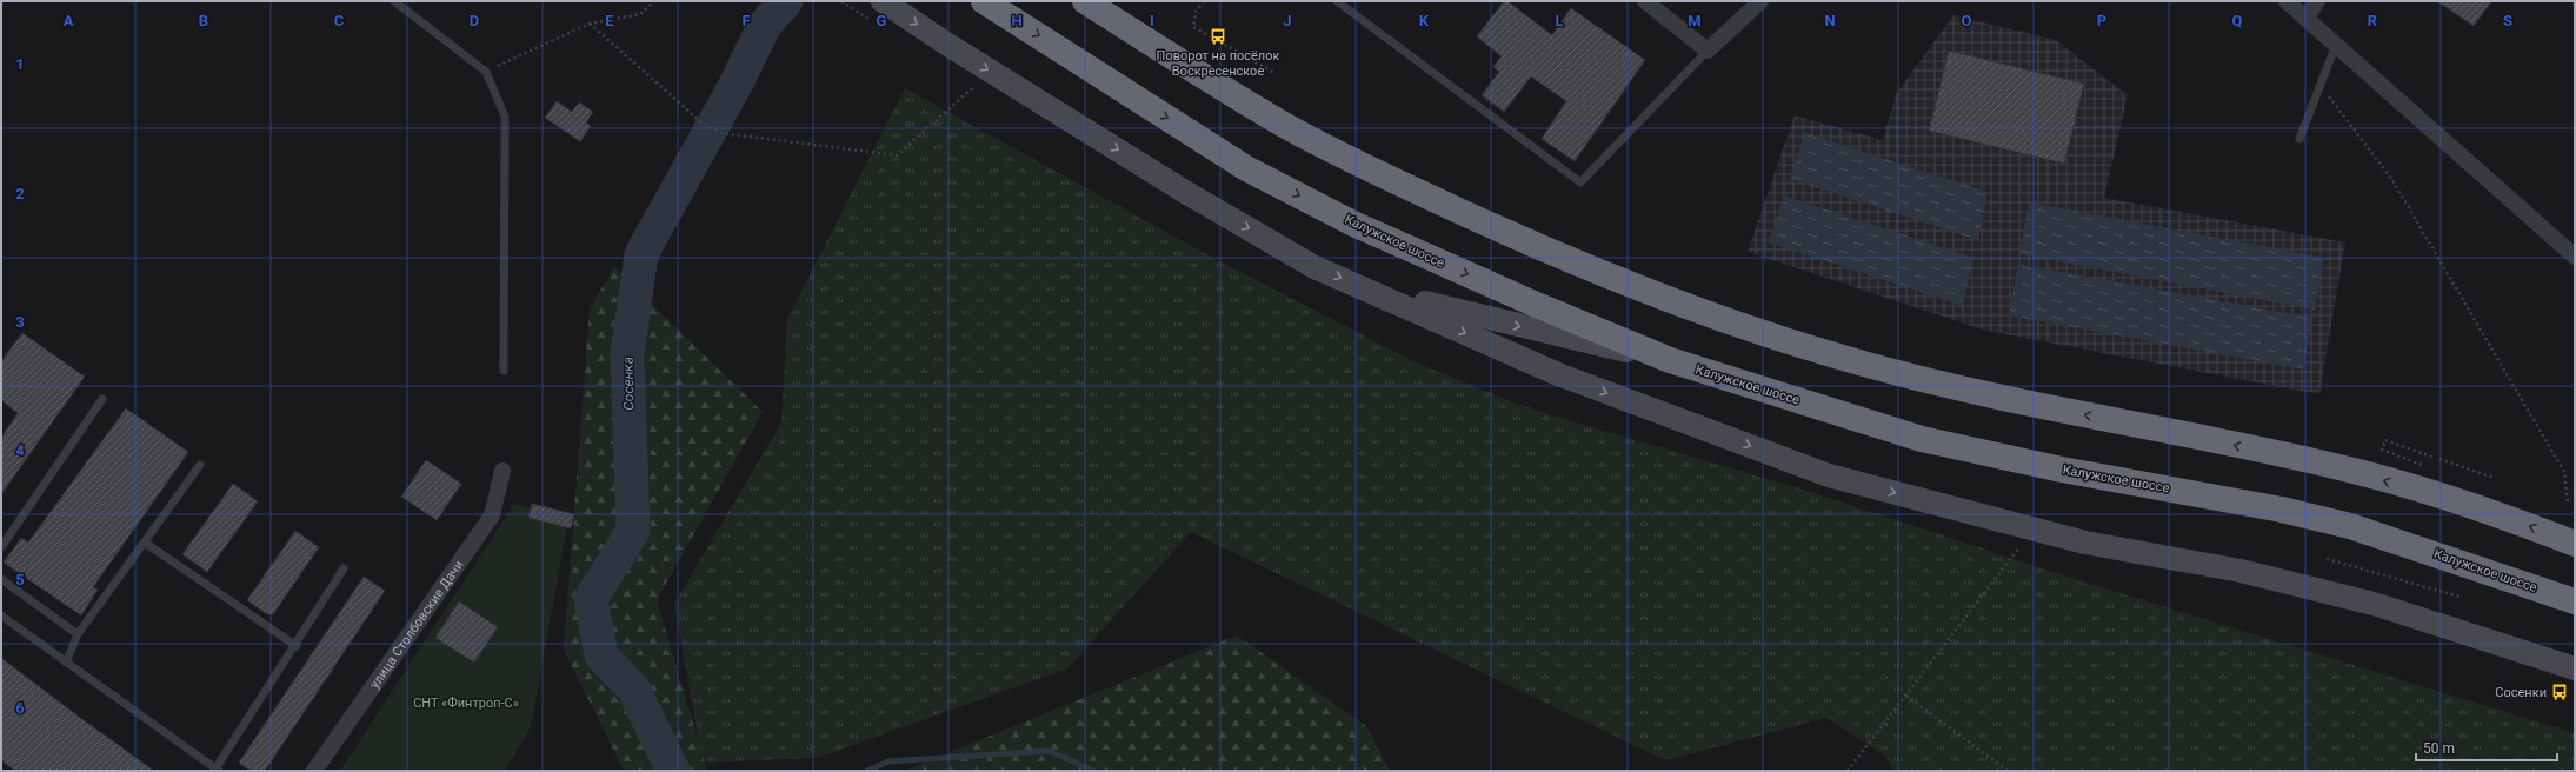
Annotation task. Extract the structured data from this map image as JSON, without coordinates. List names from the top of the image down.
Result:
{
  "streets": {
    "highway": ["Калужское шоссе"],
    "street": ["улица Столбовские Дачи"]
  },
  "water": ["Сосенка"],
  "parks": ["СНТ «Финтроп-С»"],
  "places": {
    "bus stop": ["Поворот на посёлок Воскресенское", "Сосенки"]
  },
  "scale_bar": "50 m",
  "grid": {
    "columns": [
      "A",
      "B",
      "C",
      "D",
      "E",
      "F",
      "G",
      "H",
      "I",
      "J",
      "K",
      "L",
      "M",
      "N",
      "O",
      "P",
      "Q",
      "R",
      "S"
    ],
    "rows": [
      "1",
      "2",
      "3",
      "4",
      "5",
      "6"
    ]
  }
}
